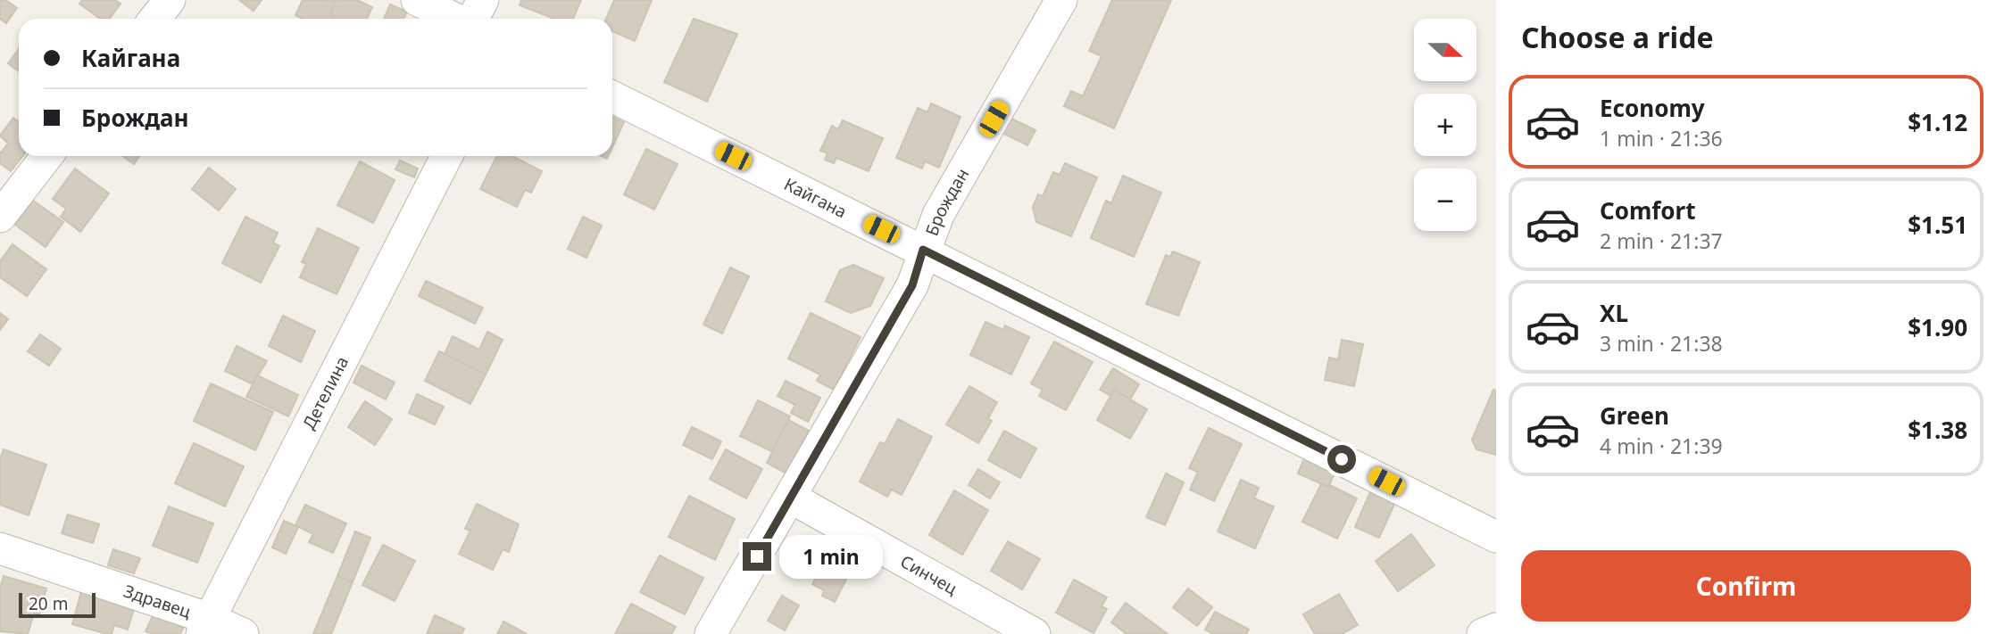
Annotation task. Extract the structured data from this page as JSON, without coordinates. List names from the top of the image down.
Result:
{
  "streets": {
    "street": [
      "Кайгана",
      "Брождан",
      "Детелина",
      "Синчец",
      "Здравец"
    ]
  },
  "crossings": [
    ["Кайгана", "Брождан"],
    ["Брождан", "Синчец"],
    ["Детелина", "Здравец"]
  ],
  "scale_bar": "20 m",
  "north": "right",
  "page": {
    "heading": "Choose a ride",
    "map_buttons": ["+", "−"],
    "banner": ["Кайгана", "Брождан"],
    "list": [
      {
        "name": "Economy",
        "note": "1 min · 21:36",
        "value": "$1.12"
      },
      {
        "name": "Comfort",
        "note": "2 min · 21:37",
        "value": "$1.51"
      },
      {
        "name": "XL",
        "note": "3 min · 21:38",
        "value": "$1.90"
      },
      {
        "name": "Green",
        "note": "4 min · 21:39",
        "value": "$1.38"
      }
    ],
    "bubble": "1 min",
    "buttons": "Confirm",
    "scale": "20 m"
  }
}
